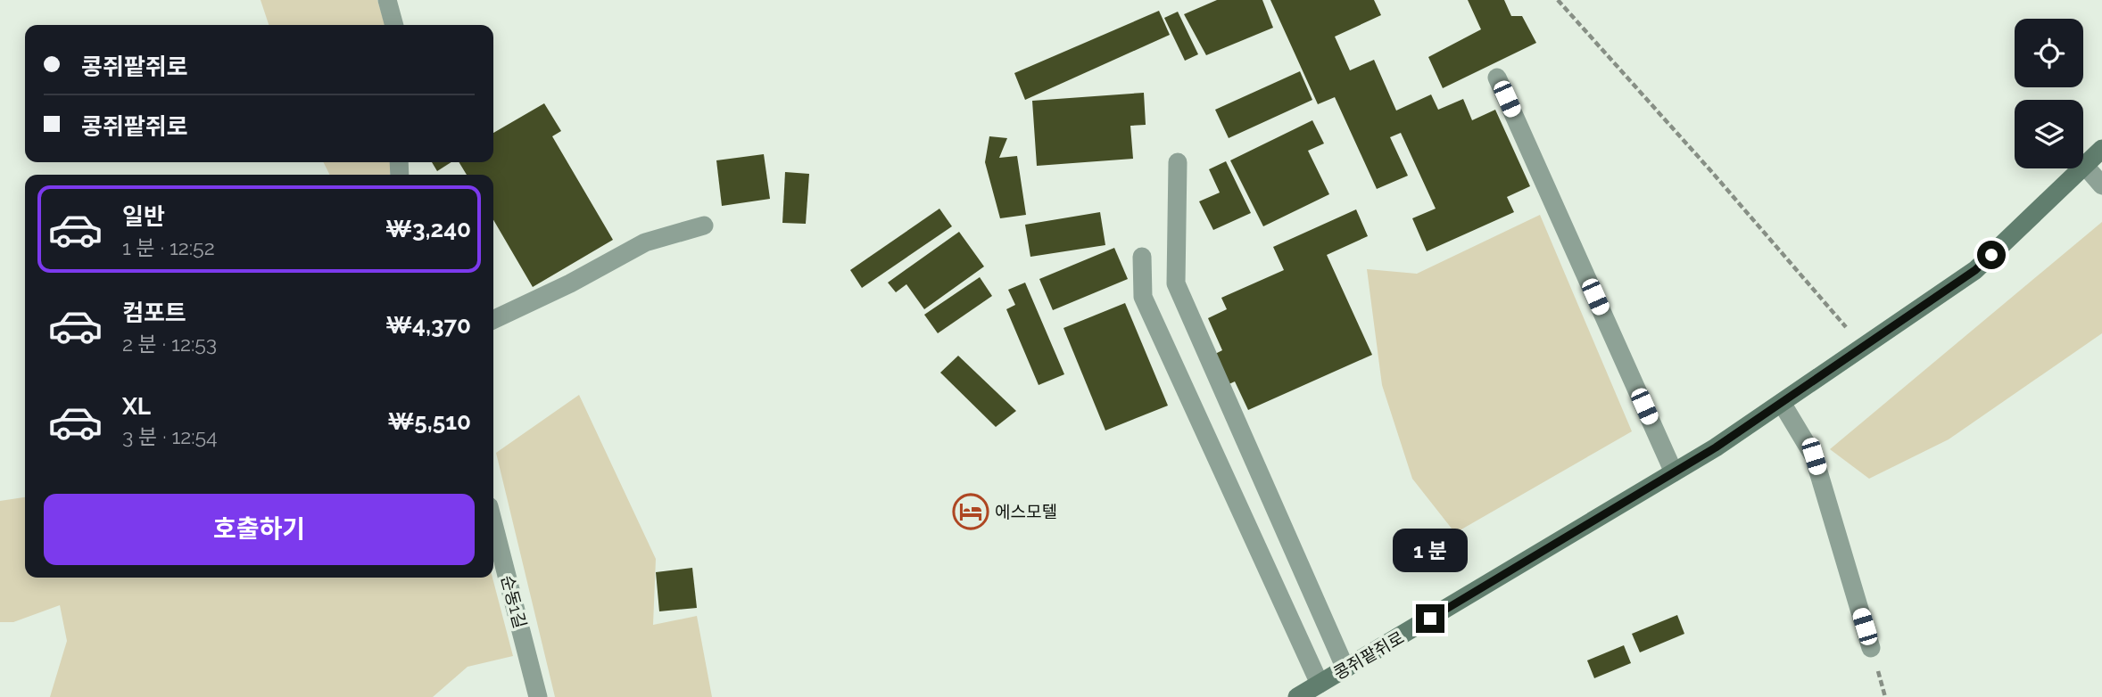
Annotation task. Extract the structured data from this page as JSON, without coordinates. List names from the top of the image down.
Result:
{
  "streets": {
    "main road": ["콩쥐팥쥐로"],
    "street": ["순동1길"]
  },
  "places": {
    "hotel": ["에스모텔"]
  },
  "page": {
    "banner": ["콩쥐팥쥐로", "콩쥐팥쥐로"],
    "list": [
      {
        "name": "일반",
        "note": "1 분 · 12:52",
        "value": "₩3,240"
      },
      {
        "name": "컴포트",
        "note": "2 분 · 12:53",
        "value": "₩4,370"
      },
      {
        "name": "XL",
        "note": "3 분 · 12:54",
        "value": "₩5,510"
      }
    ],
    "buttons": "호출하기",
    "bubble": "1 분"
  }
}
